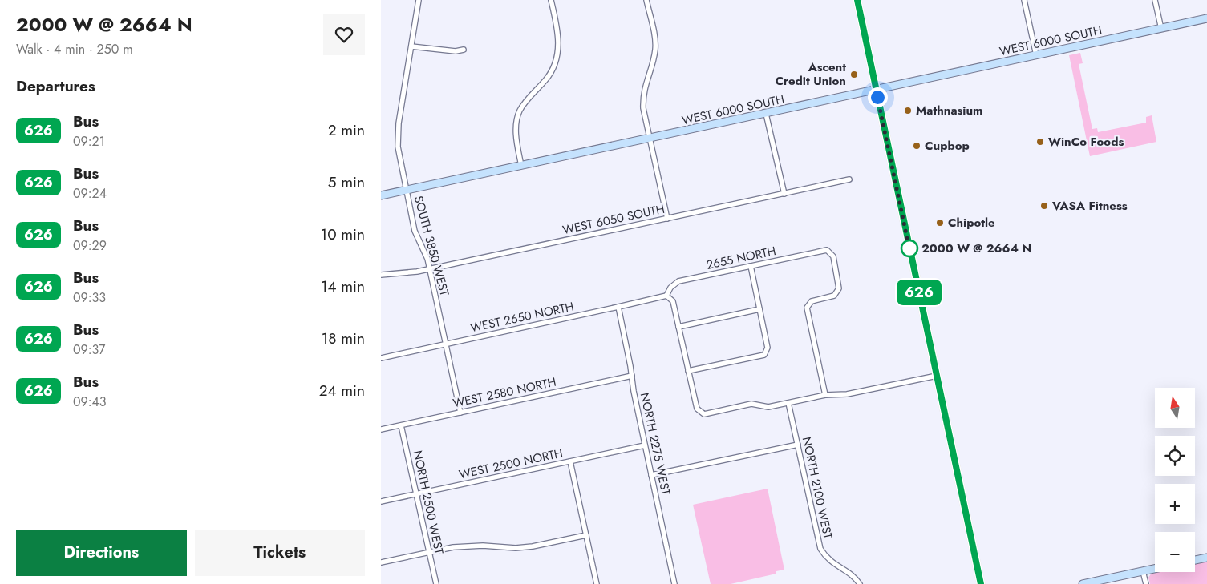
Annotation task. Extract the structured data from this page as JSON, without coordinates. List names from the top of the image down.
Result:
{
  "streets": {
    "street": [
      "WEST 6000 SOUTH",
      "WEST 6050 SOUTH",
      "SOUTH 3850 WEST",
      "2655 NORTH",
      "WEST 2650 NORTH",
      "WEST 2580 NORTH",
      "NORTH 2275 WEST",
      "WEST 2500 NORTH",
      "NORTH 2100 WEST",
      "NORTH 2500 WEST"
    ]
  },
  "crossings": [
    ["WEST 6000 SOUTH", "SOUTH 3850 WEST"],
    ["WEST 6050 SOUTH", "SOUTH 3850 WEST"],
    ["SOUTH 3850 WEST", "WEST 2650 NORTH"],
    ["SOUTH 3850 WEST", "WEST 2580 NORTH"],
    ["2655 NORTH", "WEST 2650 NORTH"],
    ["WEST 2650 NORTH", "NORTH 2275 WEST"],
    ["WEST 2580 NORTH", "NORTH 2275 WEST"],
    ["WEST 2580 NORTH", "NORTH 2500 WEST"],
    ["NORTH 2275 WEST", "WEST 2500 NORTH"],
    ["WEST 2500 NORTH", "NORTH 2500 WEST"]
  ],
  "places": [
    "Ascent Credit Union",
    "Mathnasium",
    "WinCo Foods",
    "Cupbop",
    "VASA Fitness",
    "Chipotle",
    "2000 W @ 2664 N"
  ],
  "lines": ["bus line 626"],
  "north": "top",
  "page": {
    "heading": [
      ["2000 W @ 2664 N", "Walk · 4 min · 250 m"],
      "Departures"
    ],
    "on_map": "626",
    "list": [
      {
        "mark": "626",
        "name": "Bus",
        "note": "09:21",
        "value": "2 min"
      },
      {
        "mark": "626",
        "name": "Bus",
        "note": "09:24",
        "value": "5 min"
      },
      {
        "mark": "626",
        "name": "Bus",
        "note": "09:29",
        "value": "10 min"
      },
      {
        "mark": "626",
        "name": "Bus",
        "note": "09:33",
        "value": "14 min"
      },
      {
        "mark": "626",
        "name": "Bus",
        "note": "09:37",
        "value": "18 min"
      },
      {
        "mark": "626",
        "name": "Bus",
        "note": "09:43",
        "value": "24 min"
      }
    ],
    "map_buttons": ["+", "−"],
    "buttons": ["Directions", "Tickets"]
  }
}
